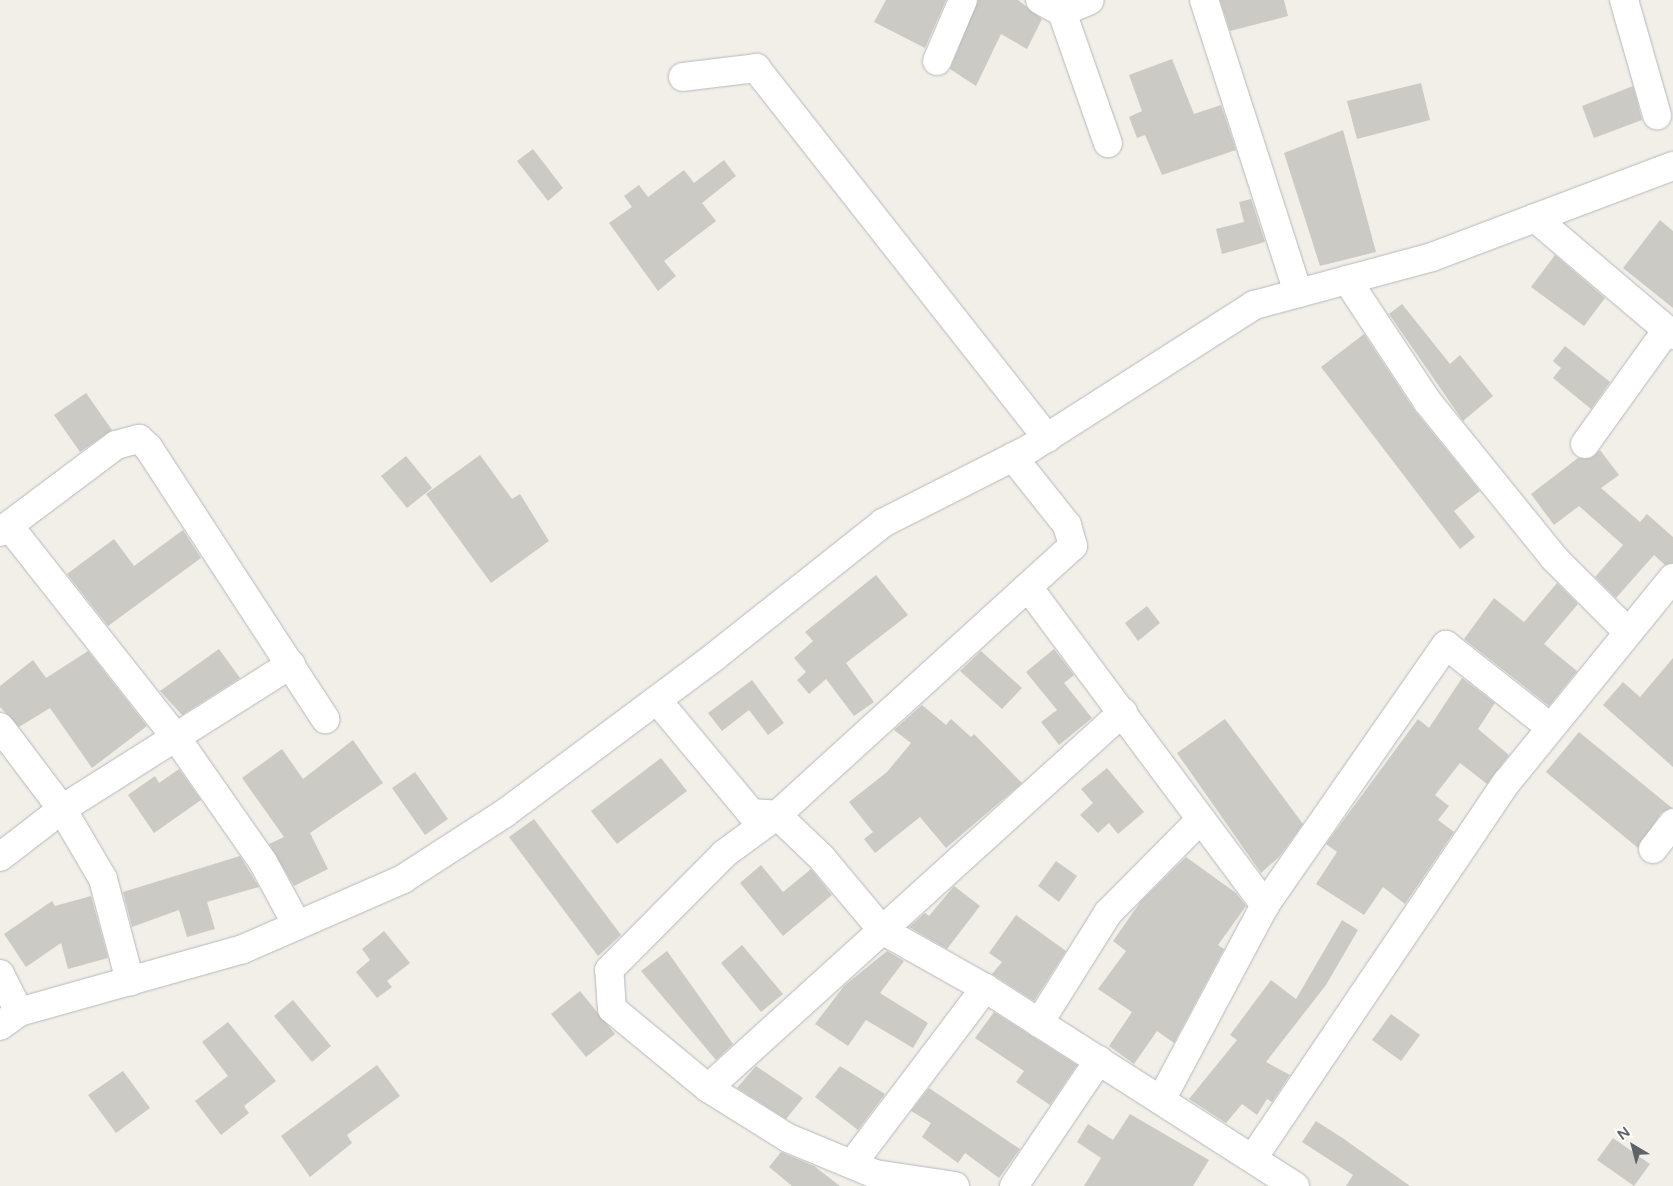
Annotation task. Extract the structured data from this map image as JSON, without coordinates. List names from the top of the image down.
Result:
{
  "north": "top left"
}
